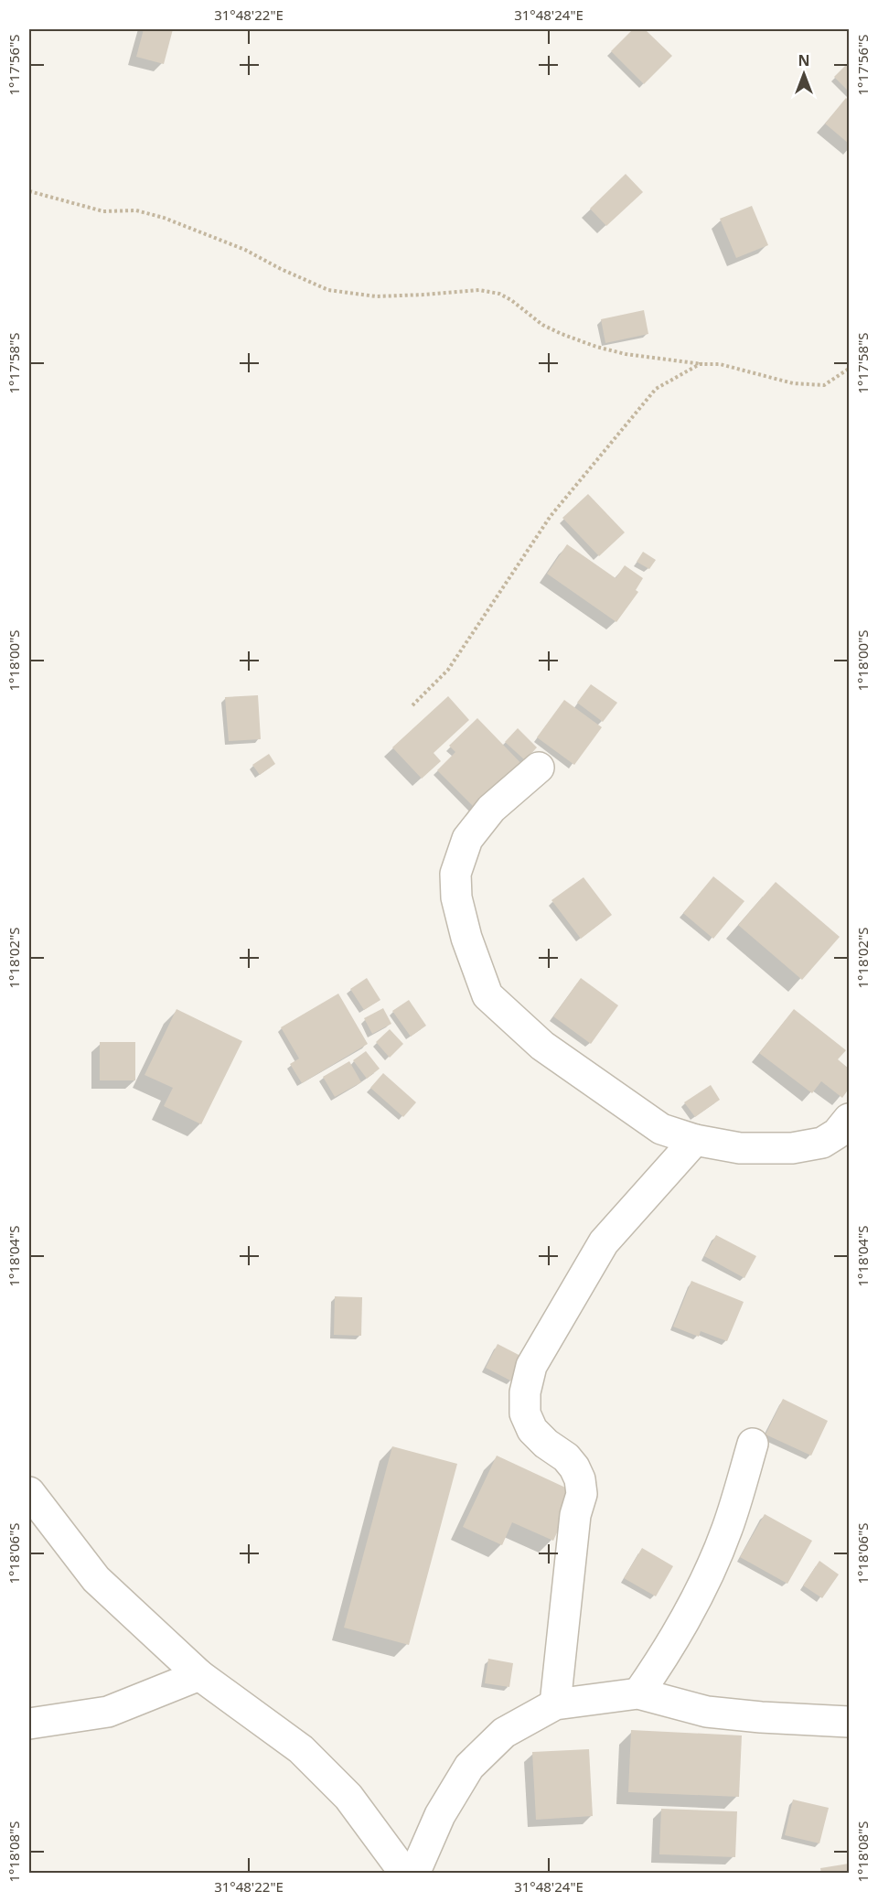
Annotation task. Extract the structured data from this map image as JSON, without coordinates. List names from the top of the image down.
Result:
{
  "north": "top",
  "coordinates": [
    "31°48'22\"E",
    "31°48'24\"E",
    "1°17'56\"S",
    "1°17'58\"S",
    "1°18'00\"S",
    "1°18'02\"S",
    "1°18'04\"S",
    "1°18'06\"S",
    "1°18'08\"S"
  ]
}
